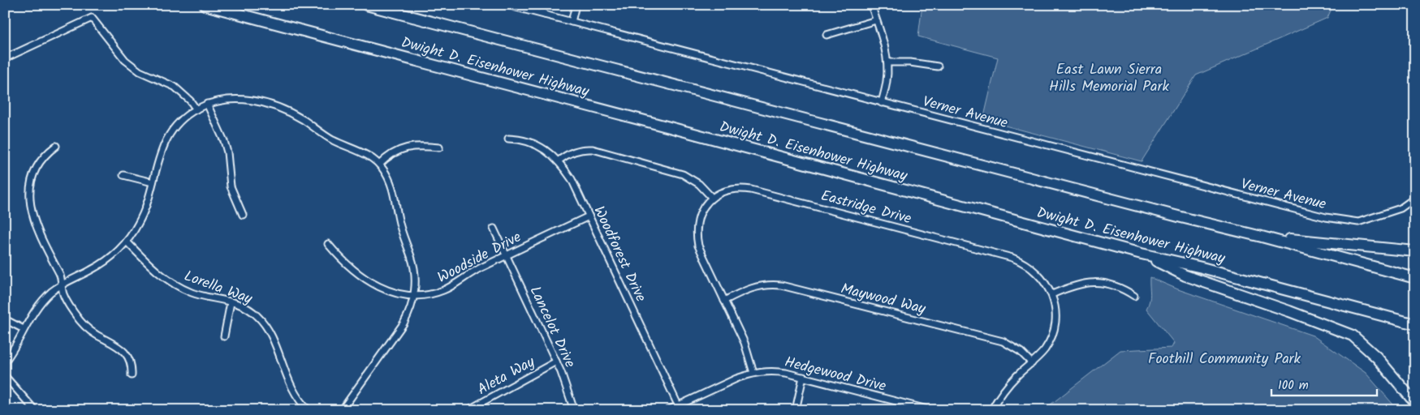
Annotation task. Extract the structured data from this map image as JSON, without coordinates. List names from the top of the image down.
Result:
{
  "streets": {
    "highway": ["Dwight D. Eisenhower Highway"],
    "street": [
      "Verner Avenue",
      "Eastridge Drive",
      "Woodforest Drive",
      "Woodside Drive",
      "Lorella Way",
      "Maywood Way",
      "Lancelot Drive",
      "Hedgewood Drive",
      "Aleta Way"
    ]
  },
  "crossings": [
    ["Eastridge Drive", "Maywood Way"],
    ["Eastridge Drive", "Hedgewood Drive"],
    ["Woodforest Drive", "Woodside Drive"],
    ["Woodforest Drive", "Hedgewood Drive"],
    ["Woodside Drive", "Lancelot Drive"],
    ["Lancelot Drive", "Aleta Way"]
  ],
  "parks": ["East Lawn Sierra Hills Memorial Park", "Foothill Community Park"],
  "scale_bar": "100 m"
}
